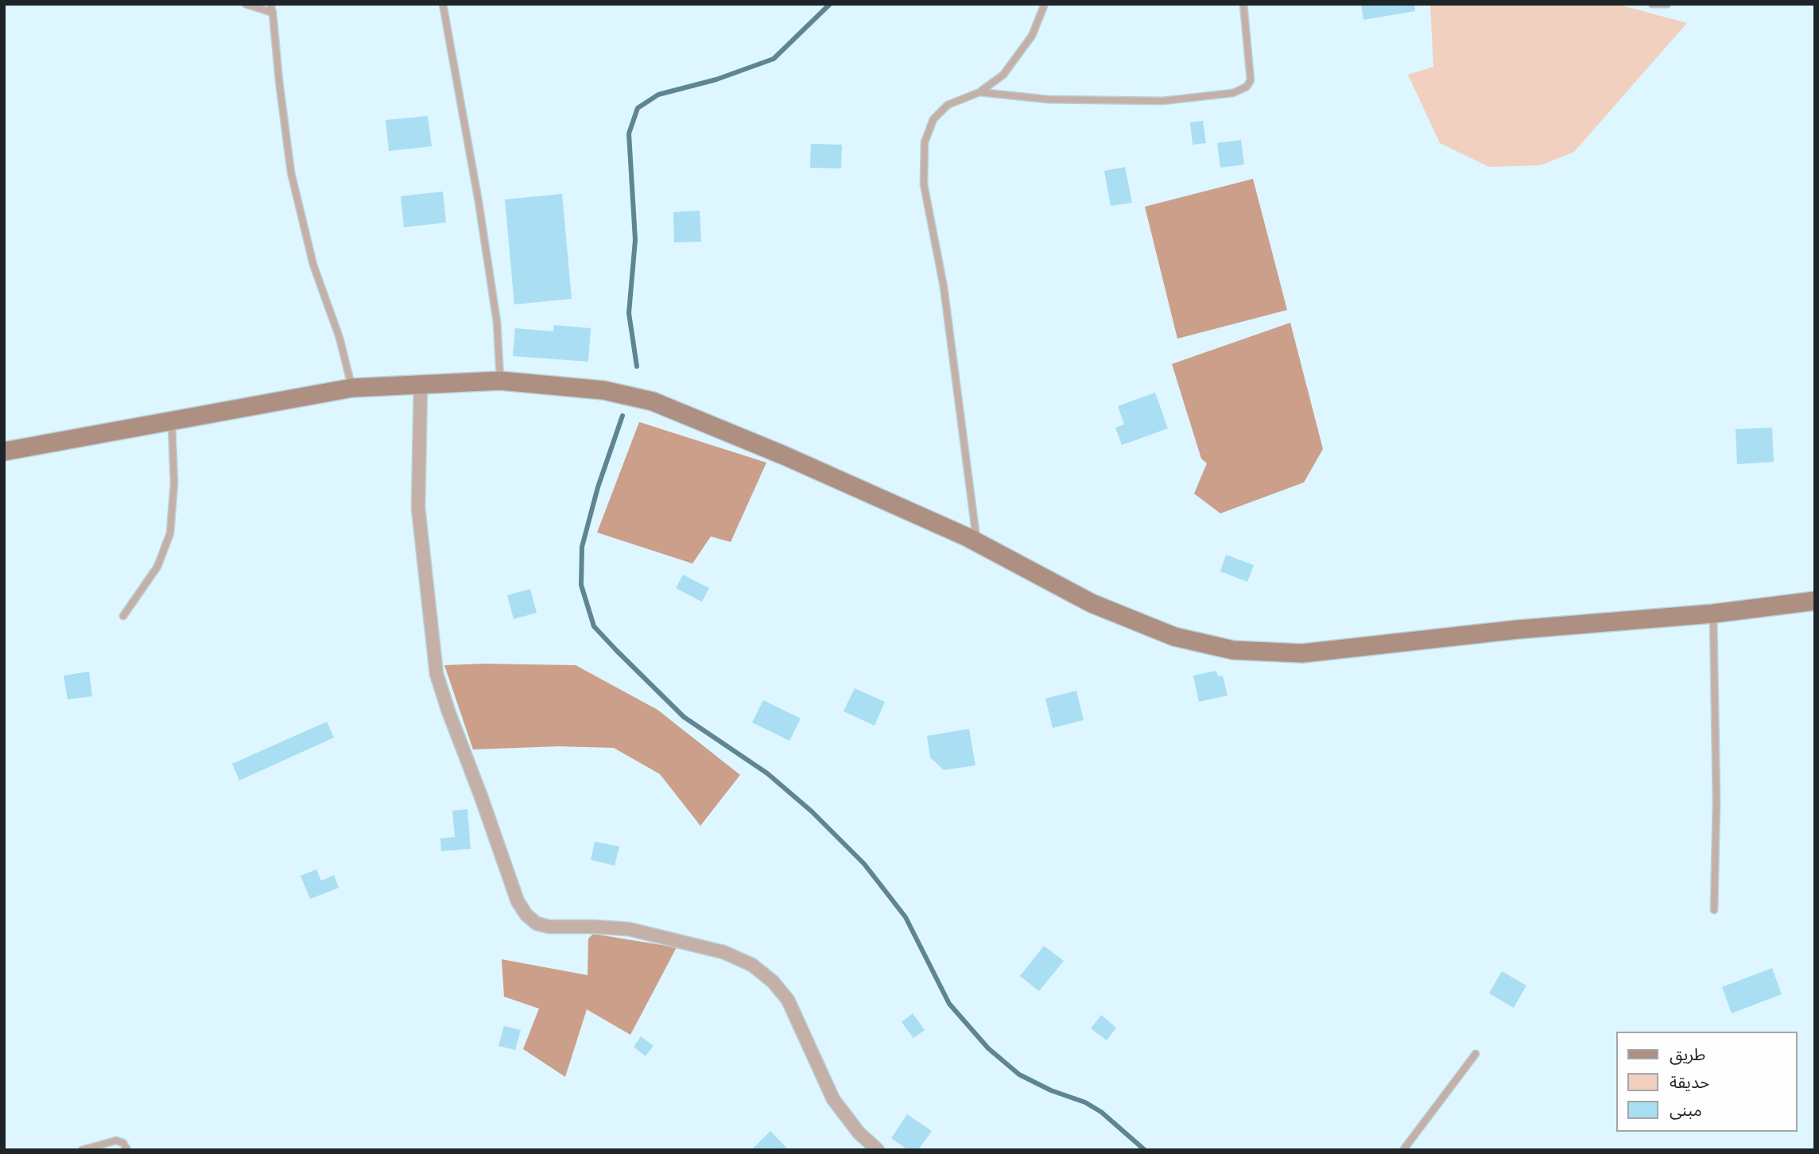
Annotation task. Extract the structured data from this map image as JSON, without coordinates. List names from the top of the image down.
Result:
{
  "legend": ["طريق", "حديقة", "مبنى"]
}
